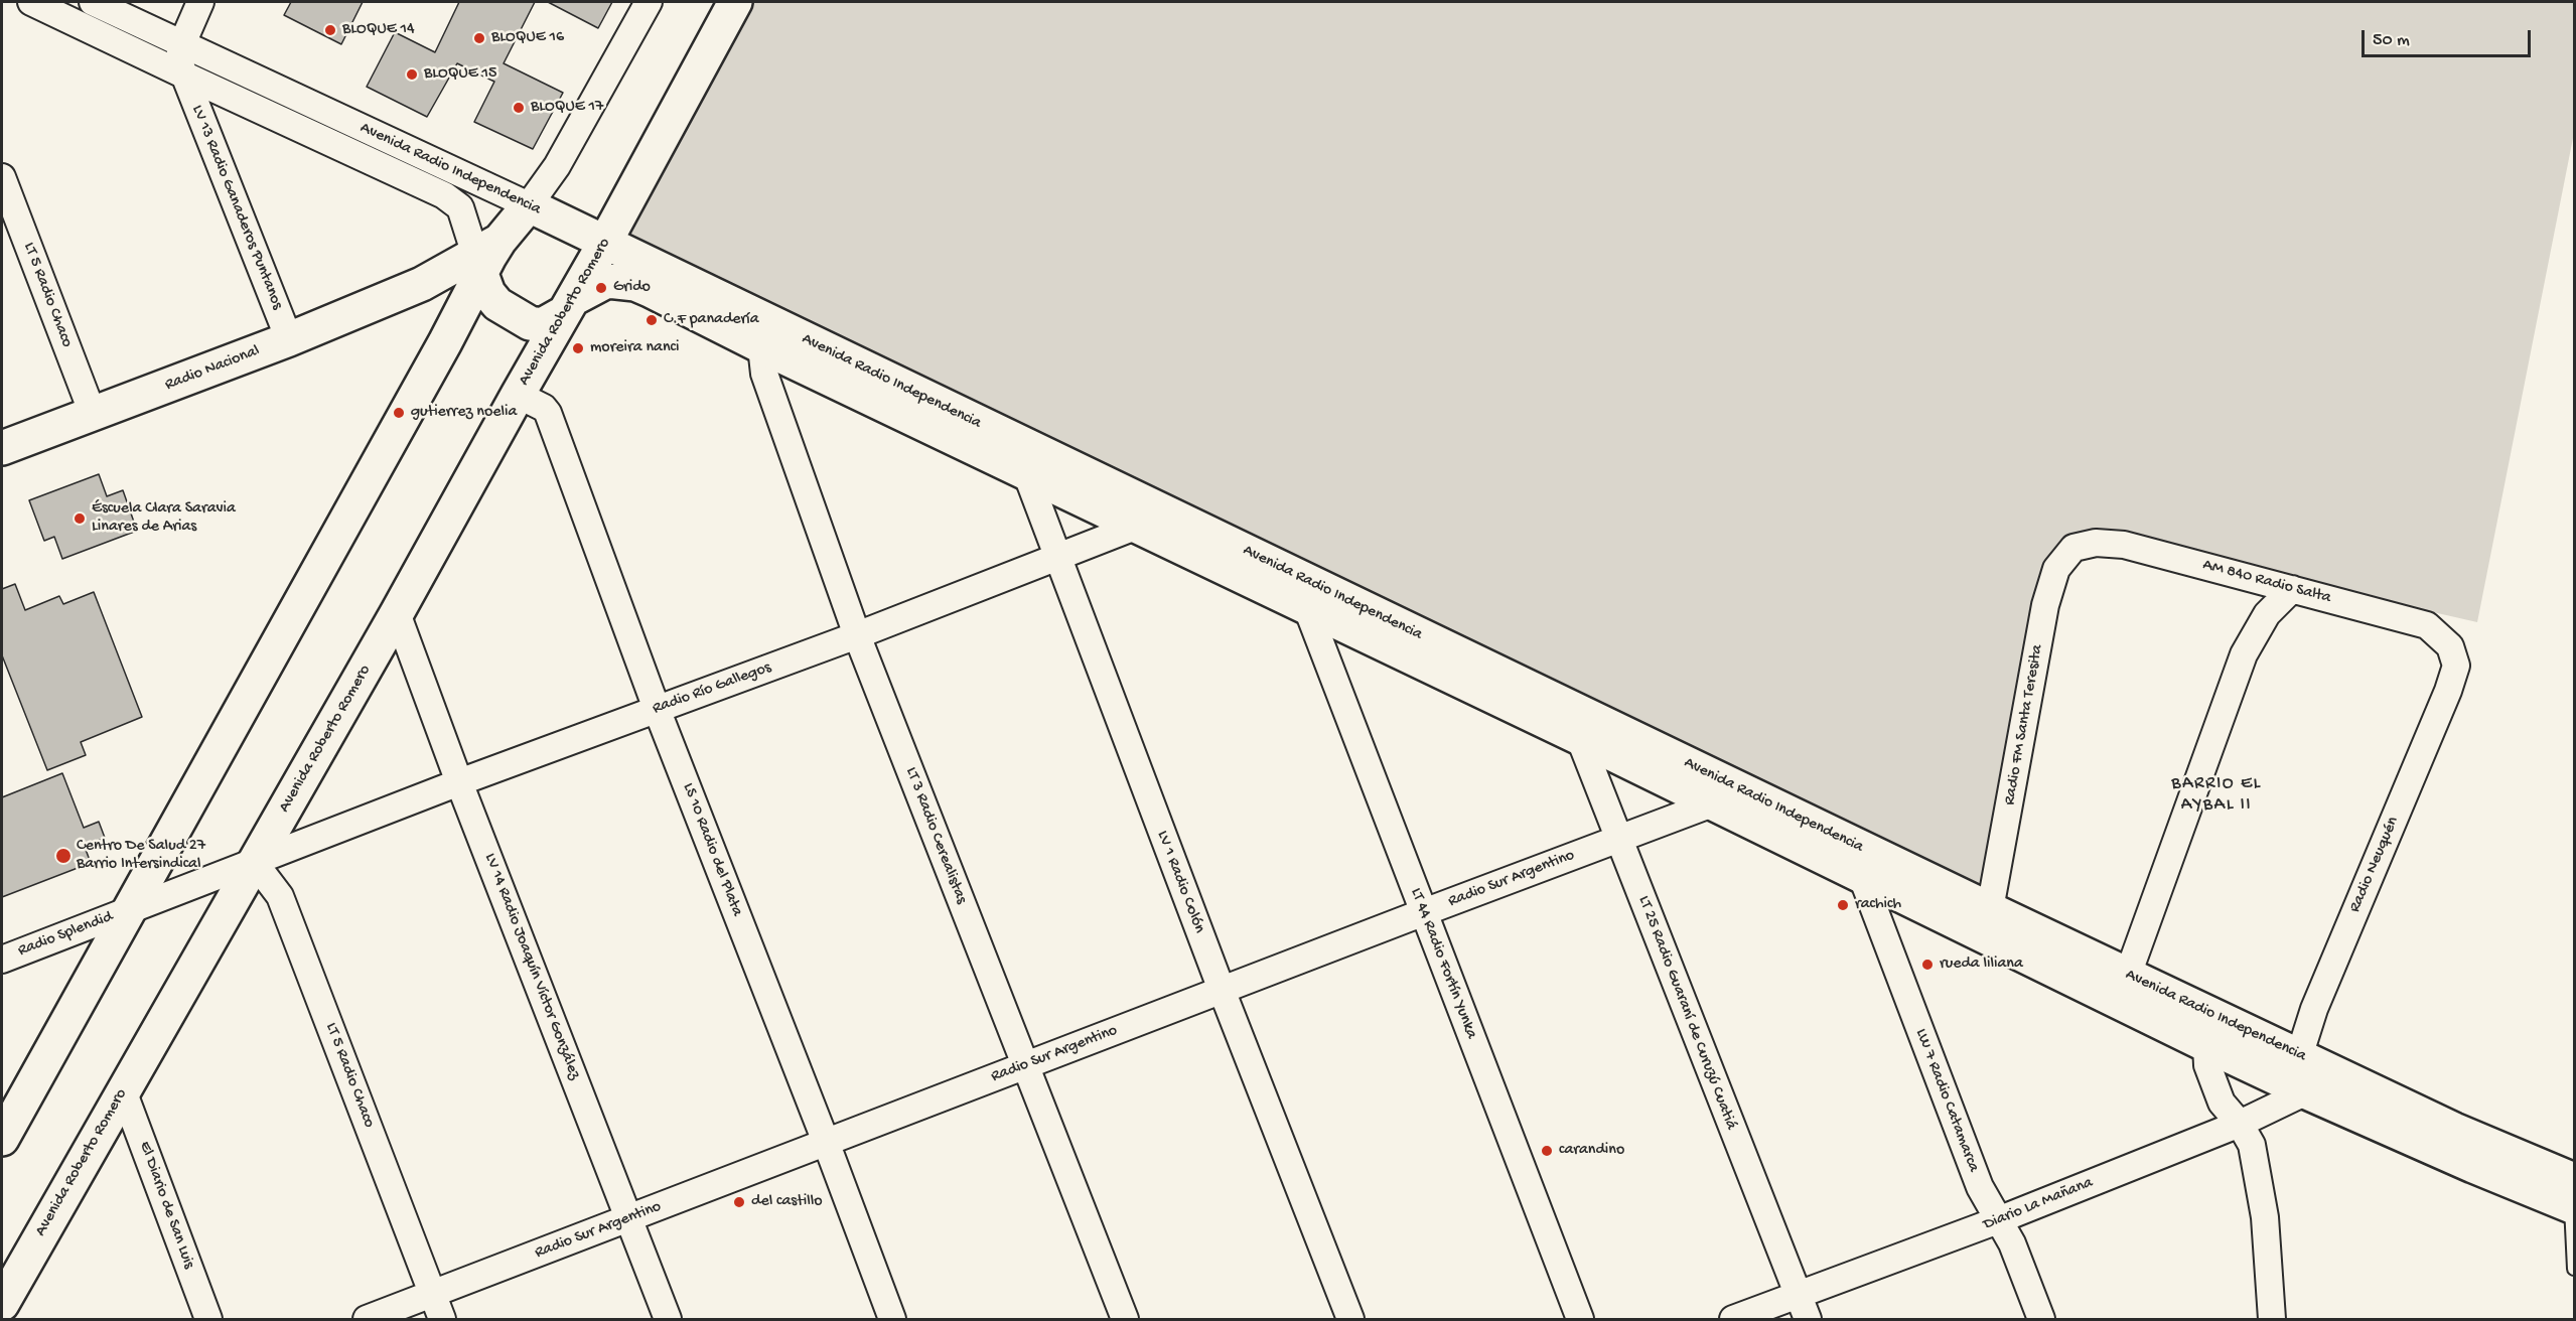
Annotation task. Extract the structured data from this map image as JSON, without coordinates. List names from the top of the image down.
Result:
{
  "streets": {
    "main road": ["Avenida Radio Independencia", "Avenida Roberto Romero", "Radio Nacional"],
    "street": [
      "LV 13 Radio Ganaderos Puntanos",
      "LT 5 Radio Chaco",
      "AM 840 Radio Salta",
      "Radio Río Gallegos",
      "Radio FM Santa Teresita",
      "LT 3 Radio Cerealistas",
      "LS 10 Radio del Plata",
      "Radio Neuquén",
      "Radio Sur Argentino",
      "LV 1 Radio Colón",
      "Radio Splendid",
      "LT 44 Radio Fortín Yunka",
      "LV 14 Radio Joaquín Víctor González",
      "LT 25 Radio Guaraní de Curuzú Cuatiá",
      "LW 7 Radio Catamarca",
      "Diario La Mañana",
      "El Diario de San Luis"
    ]
  },
  "crossings": [
    ["Avenida Radio Independencia", "LV 13 Radio Ganaderos Puntanos"],
    ["Avenida Radio Independencia", "Avenida Roberto Romero"],
    ["Avenida Radio Independencia", "Radio Nacional"],
    ["Avenida Radio Independencia", "Radio Río Gallegos"],
    ["Avenida Radio Independencia", "Radio FM Santa Teresita"],
    ["Avenida Radio Independencia", "LT 3 Radio Cerealistas"],
    ["Avenida Radio Independencia", "Radio Neuquén"],
    ["Avenida Radio Independencia", "Radio Sur Argentino"],
    ["Avenida Radio Independencia", "LV 1 Radio Colón"],
    ["Avenida Radio Independencia", "LT 44 Radio Fortín Yunka"],
    ["Avenida Radio Independencia", "LT 25 Radio Guaraní de Curuzú Cuatiá"],
    ["Avenida Radio Independencia", "LW 7 Radio Catamarca"],
    ["Avenida Radio Independencia", "Diario La Mañana"],
    ["LV 13 Radio Ganaderos Puntanos", "Radio Nacional"],
    ["LT 5 Radio Chaco", "Avenida Roberto Romero"],
    ["LT 5 Radio Chaco", "Radio Nacional"],
    ["LT 5 Radio Chaco", "Radio Río Gallegos"],
    ["LT 5 Radio Chaco", "Radio Sur Argentino"],
    ["LT 5 Radio Chaco", "Radio Splendid"],
    ["Avenida Roberto Romero", "Radio Río Gallegos"],
    ["Avenida Roberto Romero", "LS 10 Radio del Plata"],
    ["Avenida Roberto Romero", "Radio Splendid"],
    ["Avenida Roberto Romero", "LV 14 Radio Joaquín Víctor González"],
    ["Avenida Roberto Romero", "El Diario de San Luis"],
    ["AM 840 Radio Salta", "Radio FM Santa Teresita"],
    ["AM 840 Radio Salta", "Radio Neuquén"],
    ["Radio Río Gallegos", "LT 3 Radio Cerealistas"],
    ["Radio Río Gallegos", "LS 10 Radio del Plata"],
    ["Radio Río Gallegos", "LV 1 Radio Colón"],
    ["Radio Río Gallegos", "Radio Splendid"],
    ["Radio Río Gallegos", "LV 14 Radio Joaquín Víctor González"],
    ["LT 3 Radio Cerealistas", "Radio Sur Argentino"],
    ["LS 10 Radio del Plata", "Radio Sur Argentino"],
    ["Radio Neuquén", "Diario La Mañana"],
    ["Radio Sur Argentino", "LV 1 Radio Colón"],
    ["Radio Sur Argentino", "LT 44 Radio Fortín Yunka"],
    ["Radio Sur Argentino", "LV 14 Radio Joaquín Víctor González"],
    ["Radio Sur Argentino", "LT 25 Radio Guaraní de Curuzú Cuatiá"],
    ["LT 25 Radio Guaraní de Curuzú Cuatiá", "Diario La Mañana"],
    ["LW 7 Radio Catamarca", "Diario La Mañana"]
  ],
  "districts": ["BARRIO EL AYBAL II"],
  "places": [
    "BLOQUE 14",
    "BLOQUE 16",
    "BLOQUE 15",
    "BLOQUE 17",
    "Grido",
    "C.F panadería",
    "moreira nanci",
    "gutierrez noelia",
    "Éscuela Clara Saravia Linares de Arias",
    "Centro De Salud 27 Barrio Intersindical",
    "rachich",
    "rueda liliana",
    "carandino",
    "del castillo"
  ],
  "scale_bar": "50 m"
}
